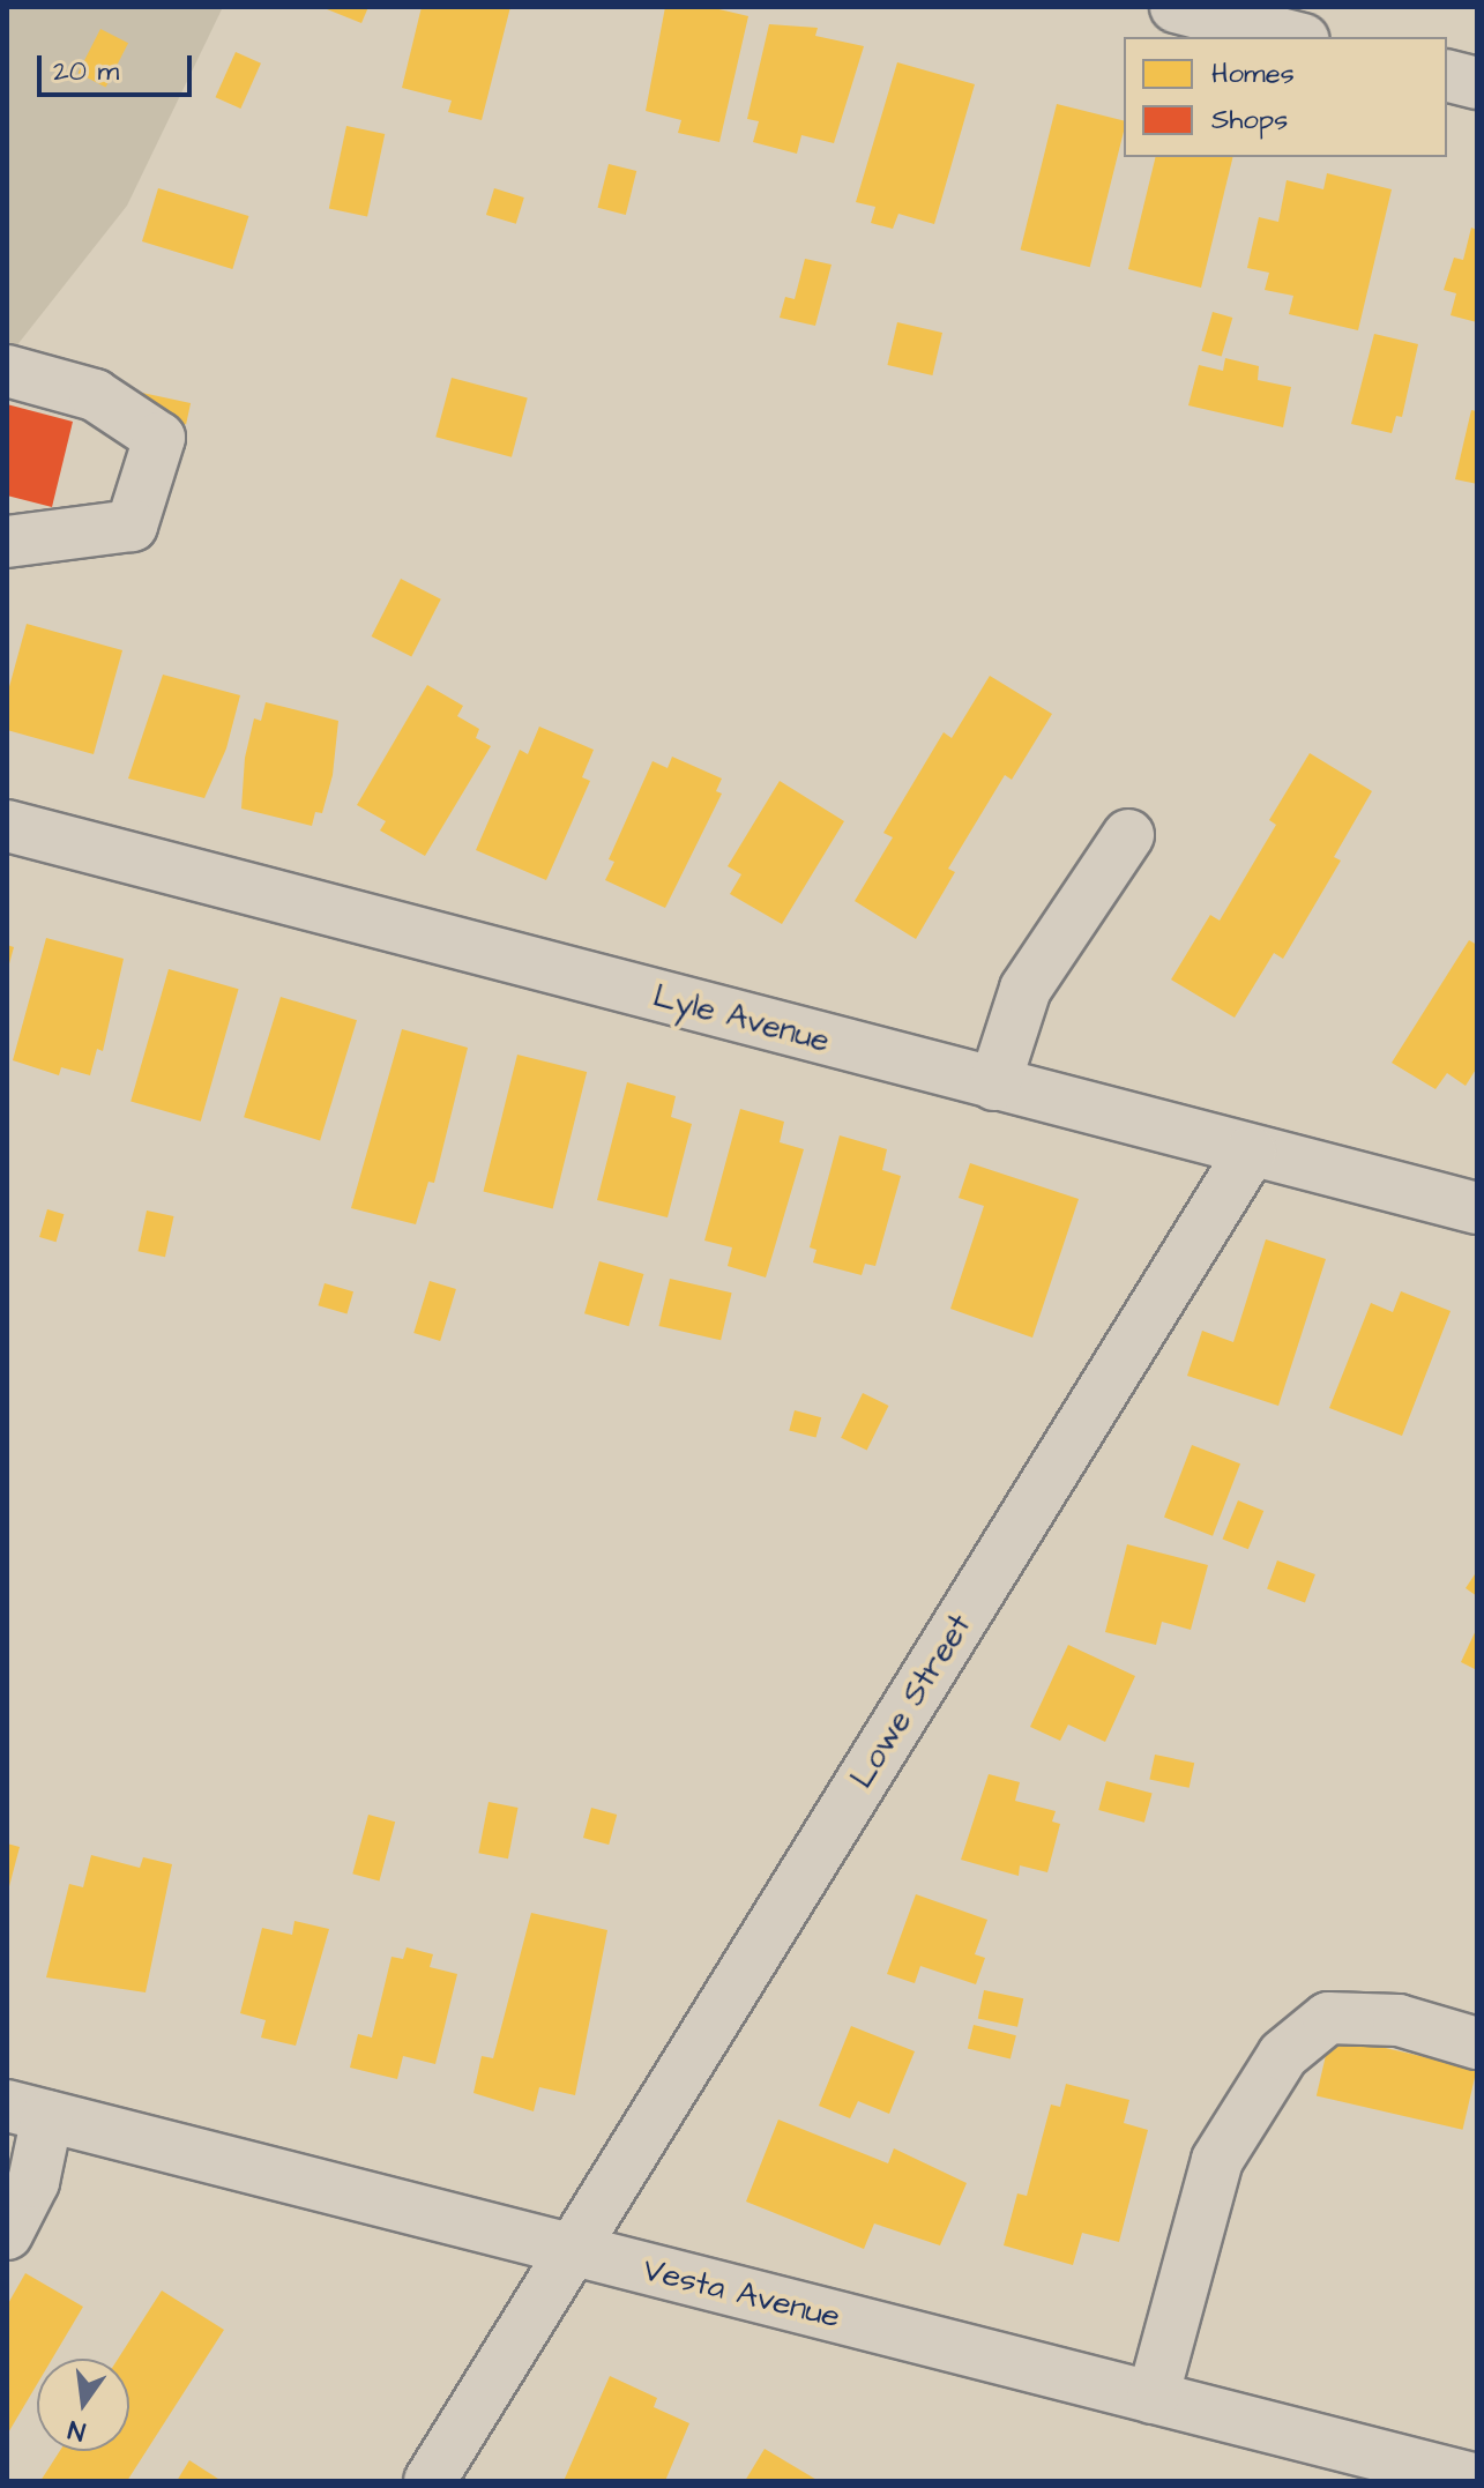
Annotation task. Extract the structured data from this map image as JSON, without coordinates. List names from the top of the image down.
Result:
{
  "streets": {
    "street": ["Lyle Avenue", "Lowe Street", "Vesta Avenue"]
  },
  "crossings": [
    ["Lyle Avenue", "Lowe Street"],
    ["Lowe Street", "Vesta Avenue"]
  ],
  "legend": ["Homes", "Shops"],
  "scale_bar": "20 m",
  "north": "bottom"
}
